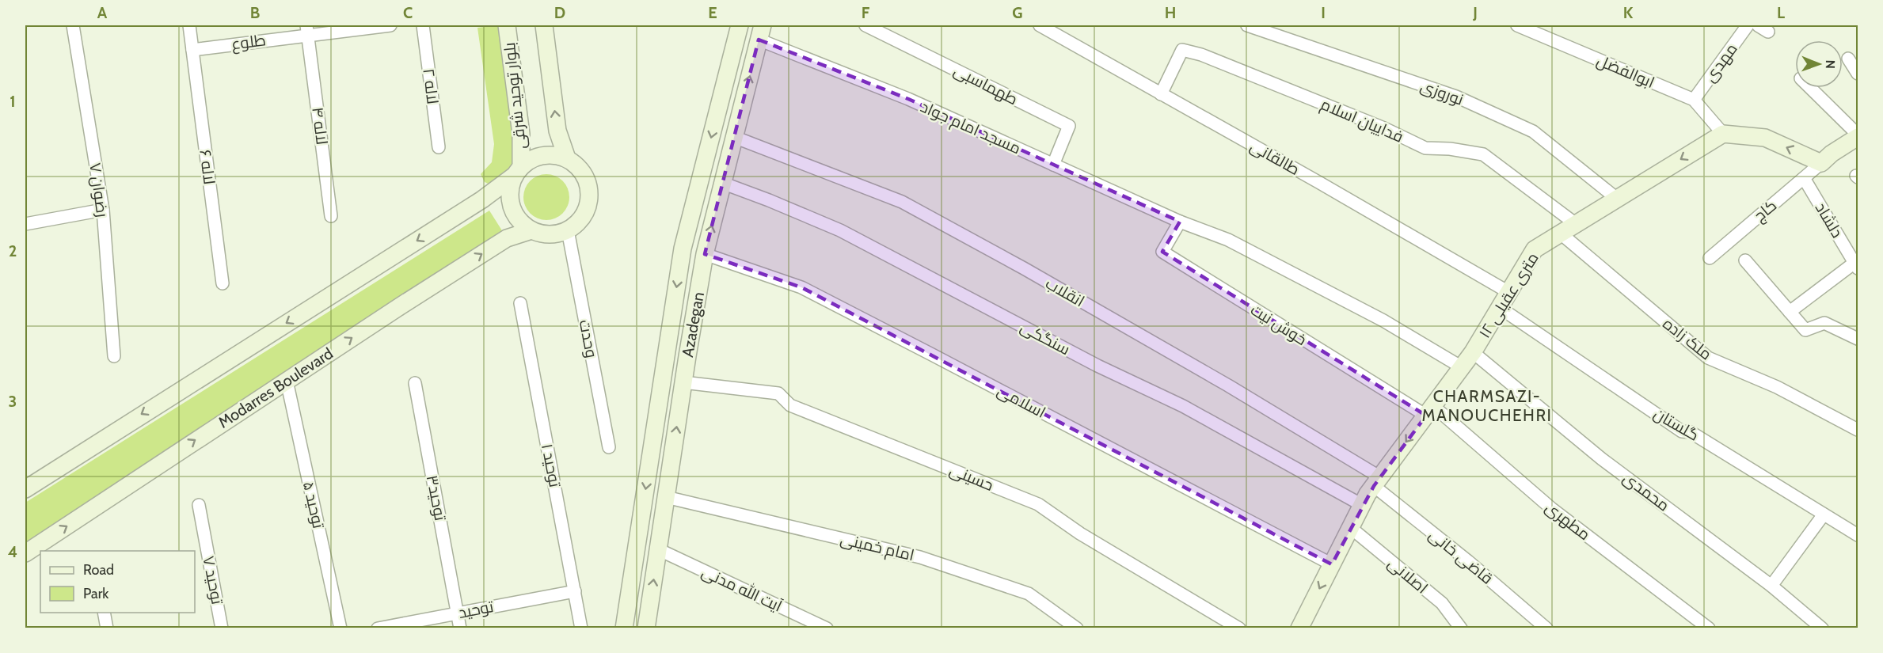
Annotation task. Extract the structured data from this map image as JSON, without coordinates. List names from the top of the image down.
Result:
{
  "streets": {
    "street": [
      "طلوع",
      "مهدی",
      "ابوالفضل",
      "طهماسبی",
      "لاله ۲",
      "نوروزی",
      "بلوار توحید شرقی",
      "فداییان اسلام",
      "لاله ۴",
      "مسجد امام جواد",
      "طالقانی",
      "لاله ۶",
      "رضوان ۷",
      "کاج",
      "دلشاد",
      "انقلاب",
      "۱۲ متری عقیلی",
      "Azadegan",
      "خوش نیت",
      "سنگکی",
      "وحدت",
      "ملک زاده",
      "Modarres Boulevard",
      "اسلامی",
      "گلستان",
      "توحید ۱",
      "حسینی",
      "محمدی",
      "توحید۳",
      "توحید ۵",
      "مطهری",
      "امام خمینی",
      "قاضی خانی",
      "اصلانی",
      "توحید ۷",
      "آیت الله مدنی",
      "توحید"
    ]
  },
  "crossings": [
    ["طلوع", "لاله ۴"],
    ["طلوع", "لاله ۶"],
    ["مهدی", "ابوالفضل"],
    ["ابوالفضل", "۱۲ متری عقیلی"],
    ["طهماسبی", "مسجد امام جواد"],
    ["نوروزی", "۱۲ متری عقیلی"],
    ["بلوار توحید شرقی", "وحدت"],
    ["بلوار توحید شرقی", "Modarres Boulevard"],
    ["فداییان اسلام", "طالقانی"],
    ["فداییان اسلام", "۱۲ متری عقیلی"],
    ["مسجد امام جواد", "۱۲ متری عقیلی"],
    ["مسجد امام جواد", "Azadegan"],
    ["مسجد امام جواد", "خوش نیت"],
    ["طالقانی", "۱۲ متری عقیلی"],
    ["کاج", "دلشاد"],
    ["انقلاب", "۱۲ متری عقیلی"],
    ["انقلاب", "Azadegan"],
    ["انقلاب", "قاضی خانی"],
    ["۱۲ متری عقیلی", "خوش نیت"],
    ["۱۲ متری عقیلی", "سنگکی"],
    ["۱۲ متری عقیلی", "ملک زاده"],
    ["۱۲ متری عقیلی", "اسلامی"],
    ["۱۲ متری عقیلی", "گلستان"],
    ["۱۲ متری عقیلی", "محمدی"],
    ["۱۲ متری عقیلی", "مطهری"],
    ["۱۲ متری عقیلی", "قاضی خانی"],
    ["۱۲ متری عقیلی", "اصلانی"],
    ["Azadegan", "سنگکی"],
    ["Azadegan", "اسلامی"],
    ["Azadegan", "حسینی"],
    ["Azadegan", "امام خمینی"],
    ["Azadegan", "آیت الله مدنی"],
    ["خوش نیت", "مطهری"],
    ["وحدت", "Modarres Boulevard"],
    ["Modarres Boulevard", "توحید ۵"],
    ["توحید ۱", "توحید"],
    ["توحید۳", "توحید"]
  ],
  "one_way": ["۱۲ متری عقیلی"],
  "districts": ["CHARMSAZI- MANOUCHEHRI"],
  "legend": ["Road", "Park"],
  "north": "right",
  "grid": {
    "columns": [
      "A",
      "B",
      "C",
      "D",
      "E",
      "F",
      "G",
      "H",
      "I",
      "J",
      "K",
      "L"
    ],
    "rows": [
      "1",
      "2",
      "3",
      "4"
    ]
  }
}
